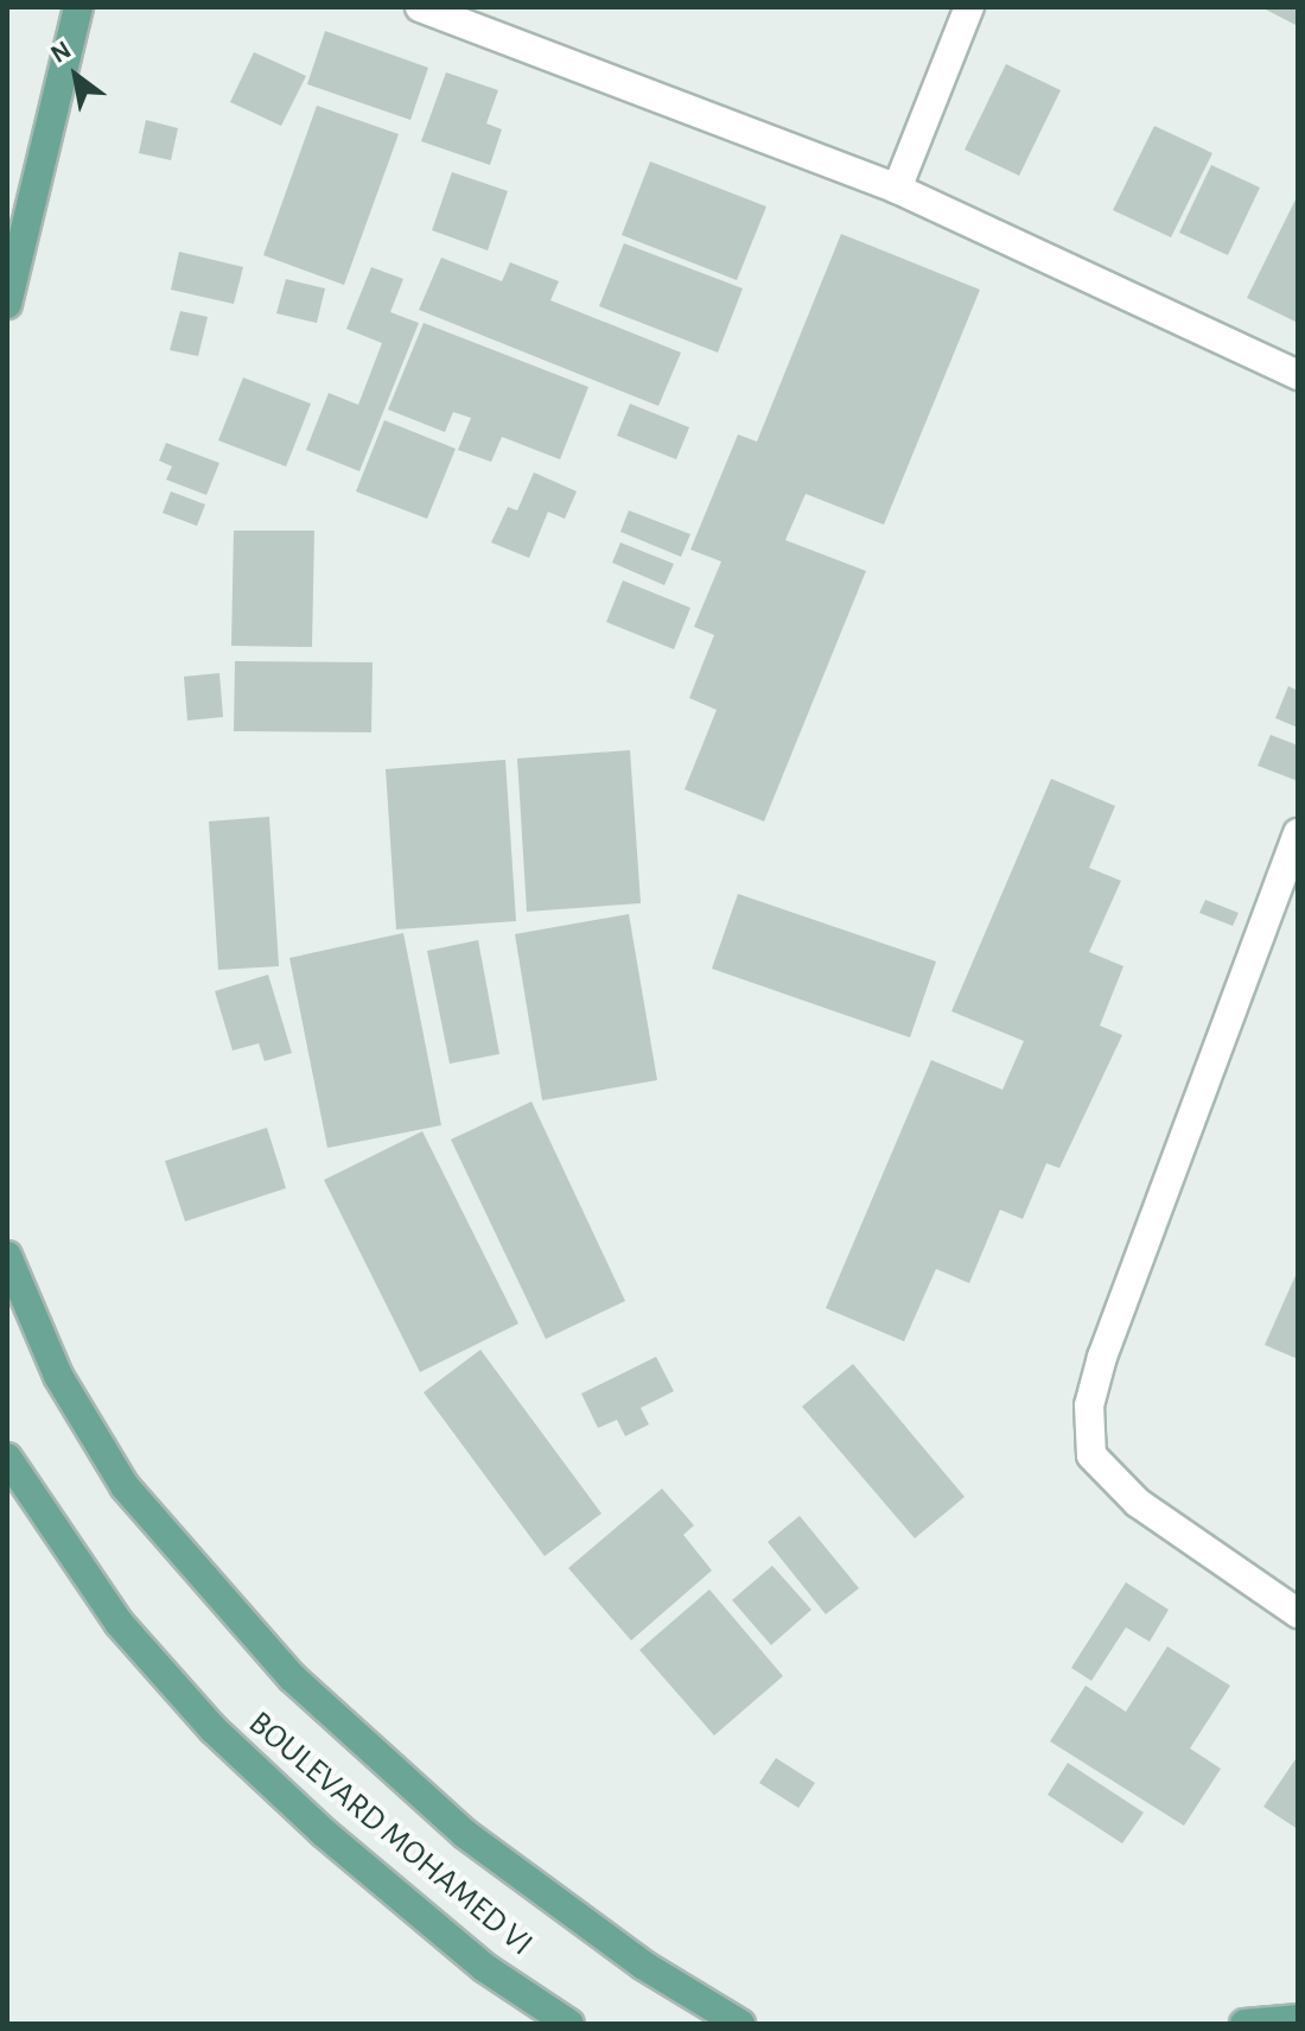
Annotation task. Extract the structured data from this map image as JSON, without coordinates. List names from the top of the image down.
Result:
{
  "streets": {
    "main road": ["BOULEVARD MOHAMED VI"]
  },
  "north": "top left"
}
